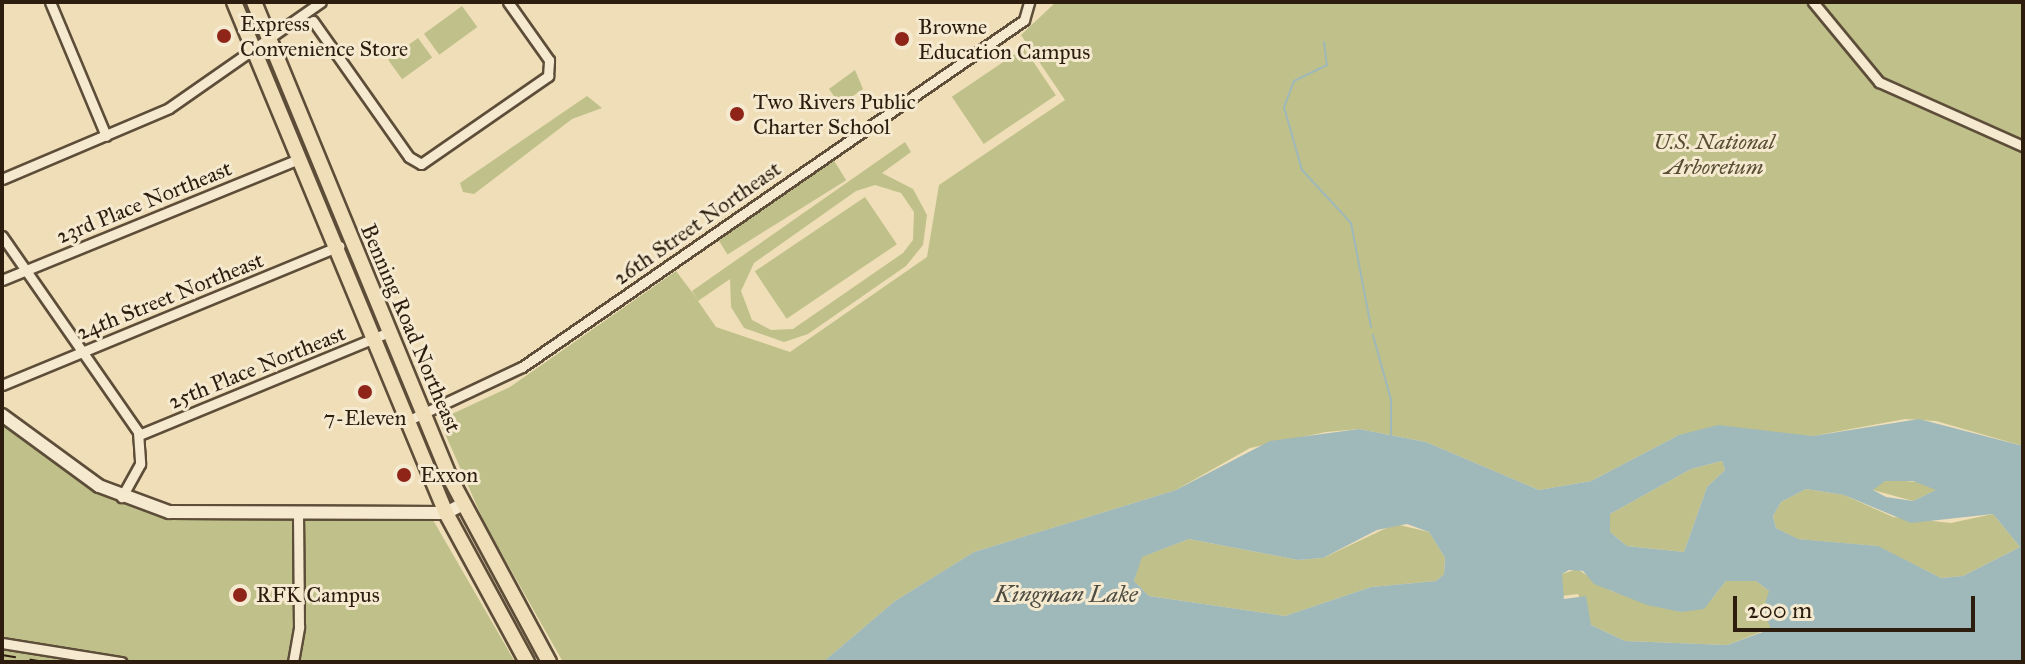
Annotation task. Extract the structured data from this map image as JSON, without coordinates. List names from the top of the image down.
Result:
{
  "streets": {
    "main road": ["Benning Road Northeast"],
    "street": [
      "23rd Place Northeast",
      "26th Street Northeast",
      "24th Street Northeast",
      "25th Place Northeast"
    ]
  },
  "crossings": [
    ["23rd Place Northeast", "Benning Road Northeast"],
    ["26th Street Northeast", "Benning Road Northeast"],
    ["24th Street Northeast", "Benning Road Northeast"],
    ["Benning Road Northeast", "25th Place Northeast"]
  ],
  "water": ["Kingman Lake"],
  "parks": ["U.S. National Arboretum"],
  "places": [
    "Express Convenience Store",
    "Browne Education Campus",
    "Two Rivers Public Charter School",
    "7-Eleven",
    "Exxon",
    "RFK Campus"
  ],
  "scale_bar": "200 m"
}
